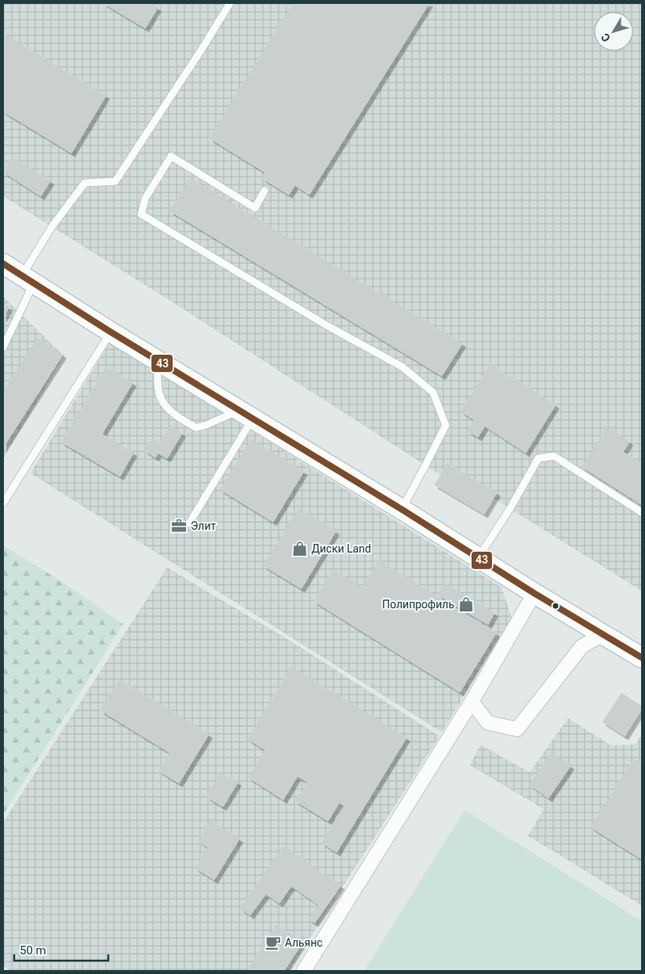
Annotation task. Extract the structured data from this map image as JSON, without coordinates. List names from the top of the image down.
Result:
{
  "places": {
    "office": ["Элит"],
    "shop": ["Диски Land", "Полипрофиль"],
    "cafe": ["Альянс"]
  },
  "lines": ["transit line 43"],
  "scale_bar": "50 m",
  "north": "bottom left"
}
